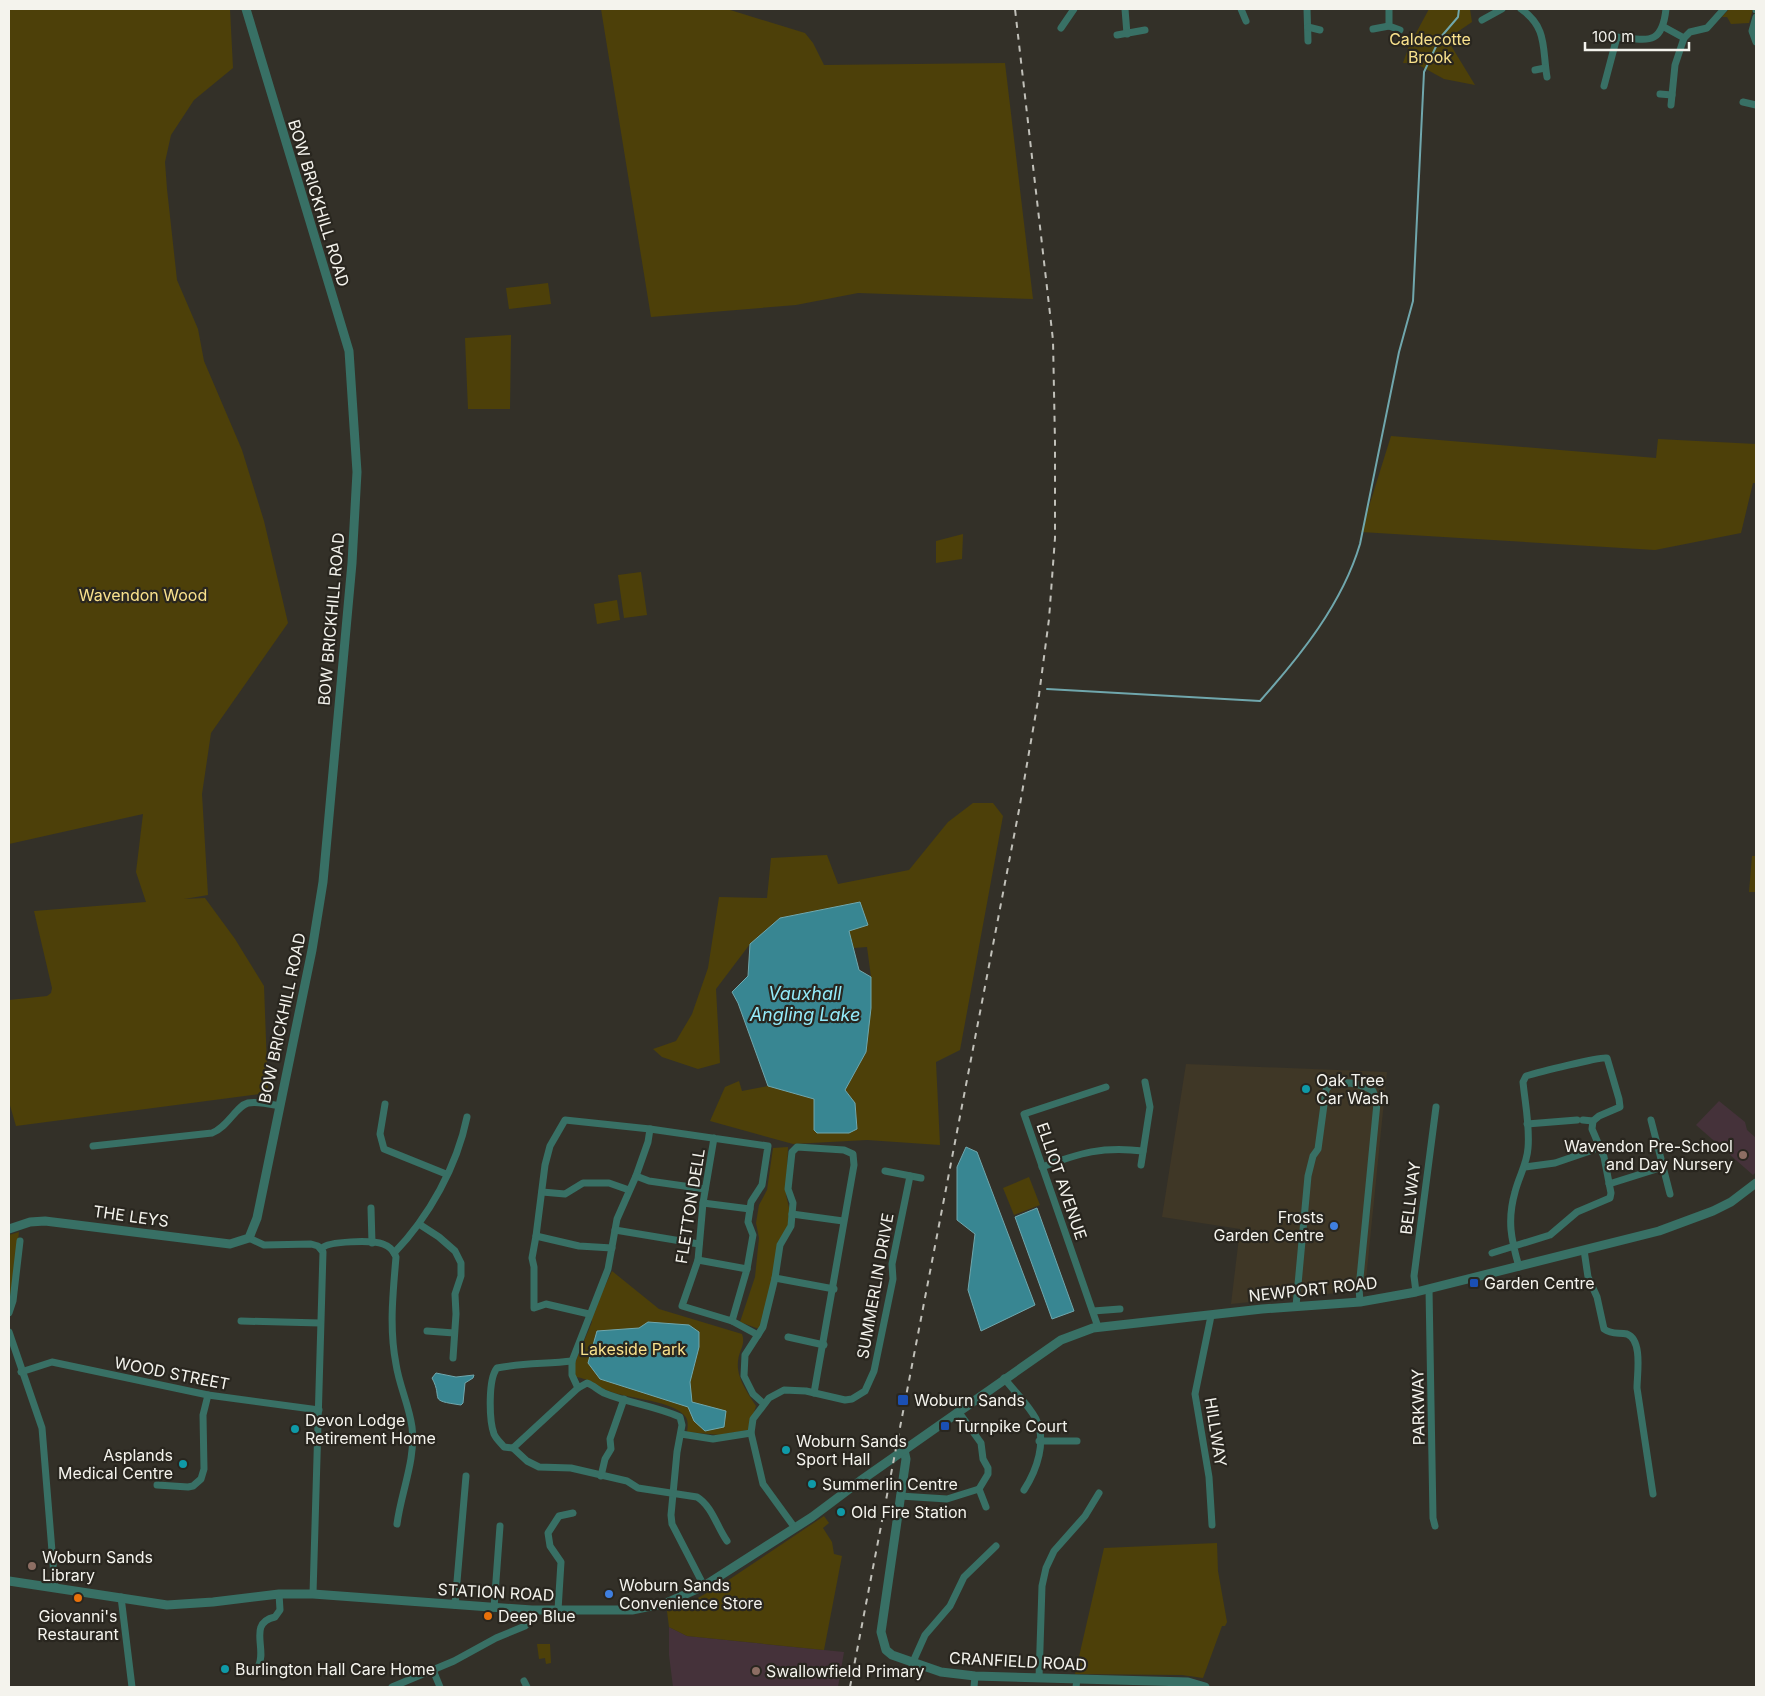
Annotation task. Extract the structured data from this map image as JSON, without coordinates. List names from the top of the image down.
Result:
{
  "streets": {
    "street": [
      "BOW BRICKHILL ROAD",
      "ELLIOT AVENUE",
      "BELLWAY",
      "FLETTON DELL",
      "THE LEYS",
      "SUMMERLIN DRIVE",
      "NEWPORT ROAD",
      "WOOD STREET",
      "PARKWAY",
      "HILLWAY",
      "STATION ROAD",
      "CRANFIELD ROAD"
    ]
  },
  "crossings": [
    ["BOW BRICKHILL ROAD", "THE LEYS"],
    ["ELLIOT AVENUE", "NEWPORT ROAD"],
    ["BELLWAY", "NEWPORT ROAD"],
    ["NEWPORT ROAD", "PARKWAY"],
    ["NEWPORT ROAD", "HILLWAY"],
    ["NEWPORT ROAD", "STATION ROAD"],
    ["NEWPORT ROAD", "CRANFIELD ROAD"]
  ],
  "water": ["Vauxhall Angling Lake"],
  "parks": ["Caldecotte Brook", "Wavendon Wood", "Lakeside Park"],
  "places": {
    "other": [
      "Oak Tree Car Wash",
      "Wavendon Pre-School and Day Nursery",
      "Frosts Garden Centre",
      "Devon Lodge Retirement Home",
      "Woburn Sands Sport Hall",
      "Asplands Medical Centre",
      "Summerlin Centre",
      "Old Fire Station",
      "Woburn Sands Library",
      "Woburn Sands Convenience Store",
      "Giovanni's Restaurant",
      "Deep Blue",
      "Burlington Hall Care Home",
      "Swallowfield Primary"
    ],
    "transit": ["Garden Centre", "Woburn Sands", "Turnpike Court"]
  },
  "scale_bar": "100 m"
}
